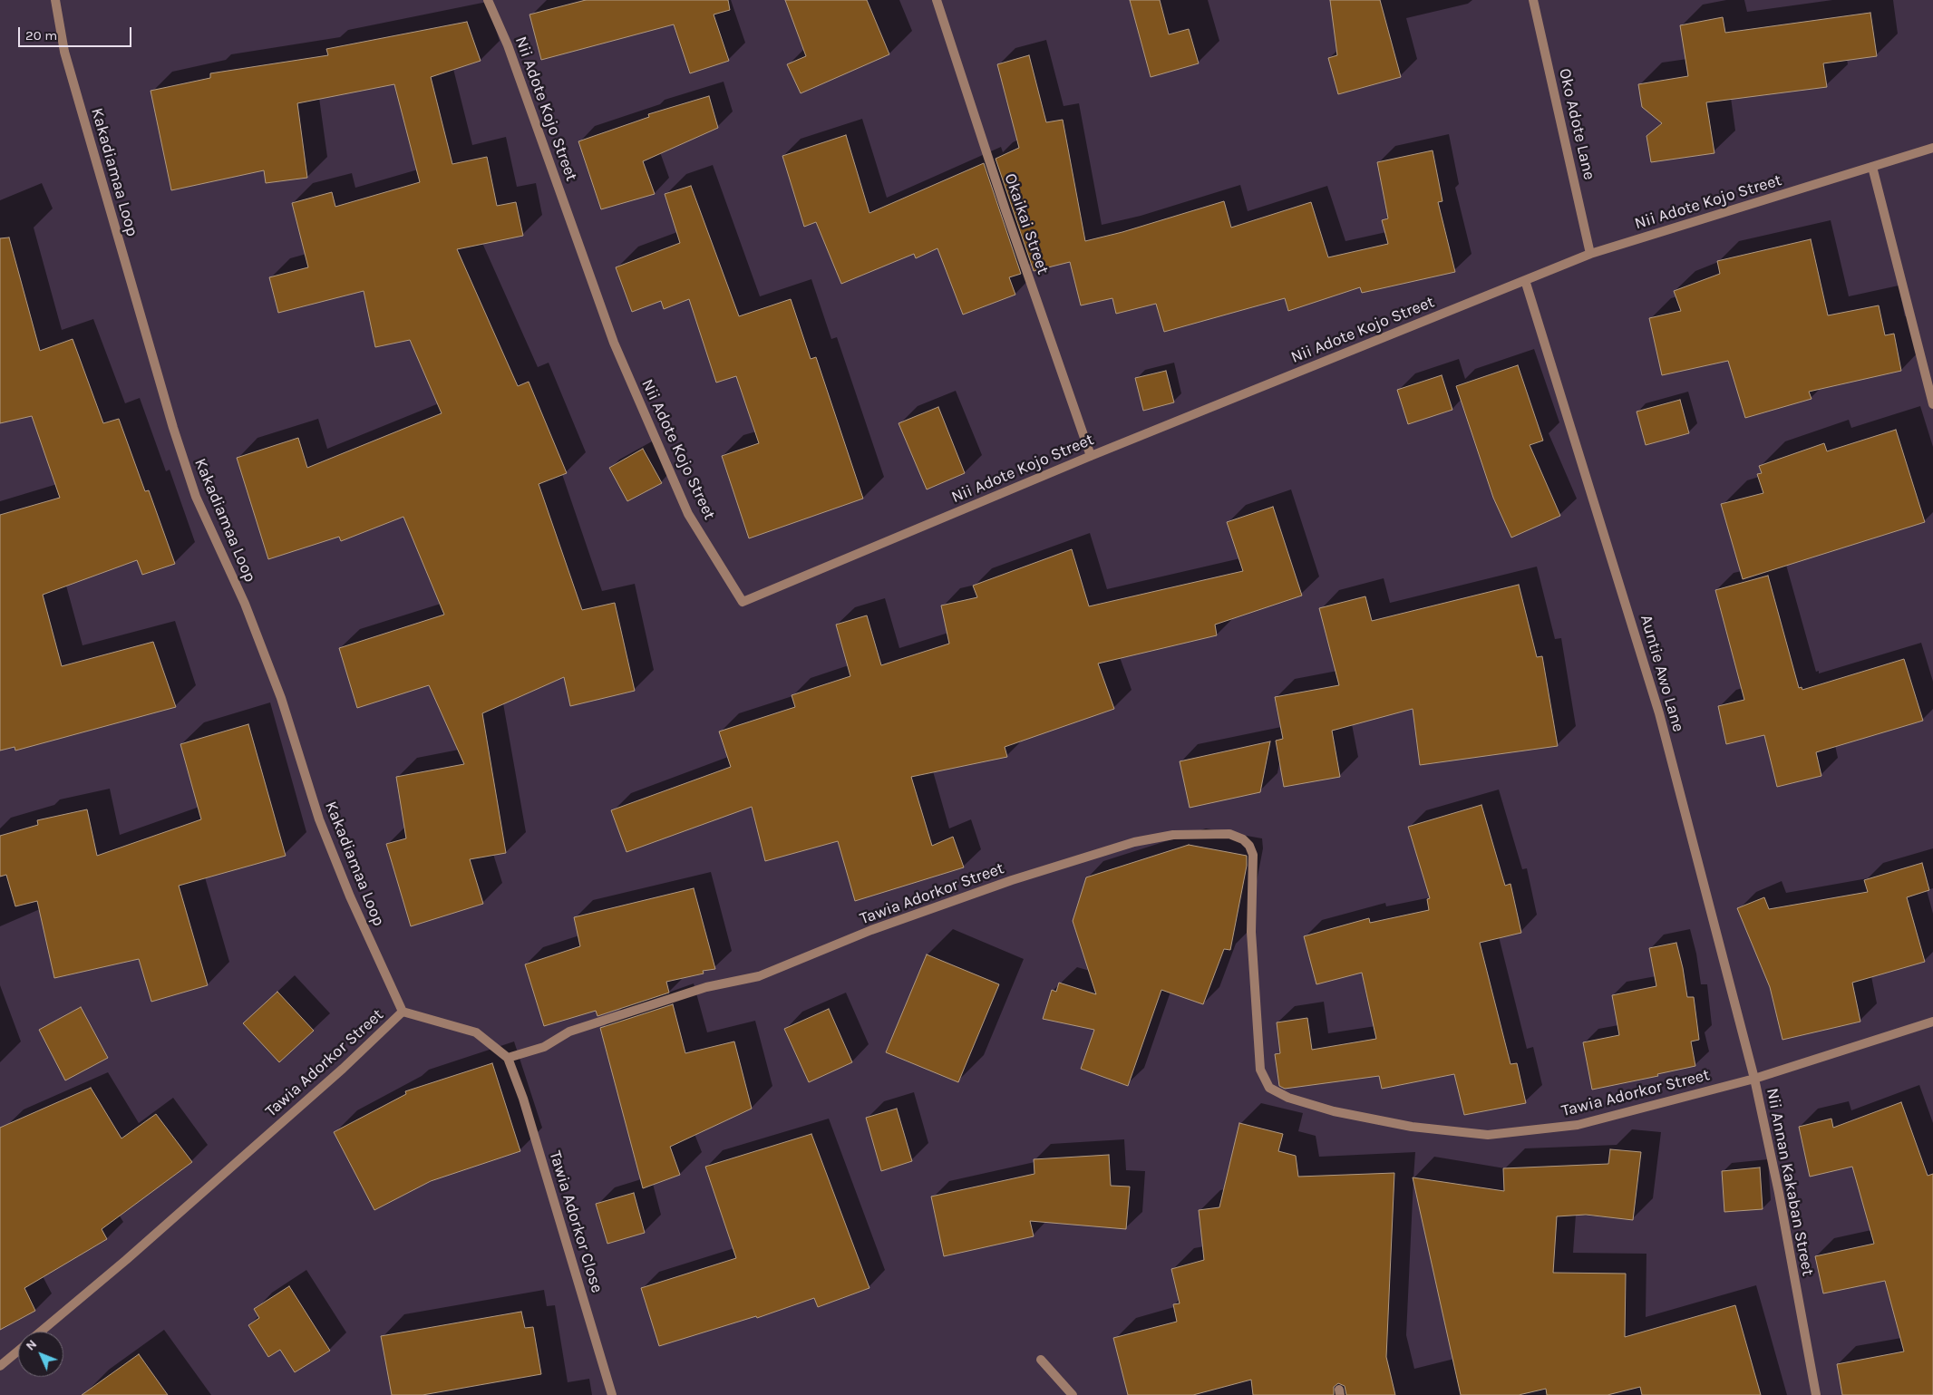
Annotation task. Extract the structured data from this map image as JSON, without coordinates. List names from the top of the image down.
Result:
{
  "streets": {
    "street": [
      "Nii Adote Kojo Street",
      "Oko Adote Lane",
      "Kakadiamaa Loop",
      "Okaikai Street",
      "Auntie Awo Lane",
      "Tawia Adorkor Street",
      "Nii Annan Kakaban Street",
      "Tawia Adorkor Close"
    ]
  },
  "crossings": [
    ["Nii Adote Kojo Street", "Oko Adote Lane"],
    ["Nii Adote Kojo Street", "Okaikai Street"],
    ["Nii Adote Kojo Street", "Auntie Awo Lane"],
    ["Kakadiamaa Loop", "Tawia Adorkor Street"],
    ["Auntie Awo Lane", "Tawia Adorkor Street"],
    ["Auntie Awo Lane", "Nii Annan Kakaban Street"],
    ["Tawia Adorkor Street", "Nii Annan Kakaban Street"],
    ["Tawia Adorkor Street", "Tawia Adorkor Close"]
  ],
  "scale_bar": "20 m",
  "north": "top left"
}
